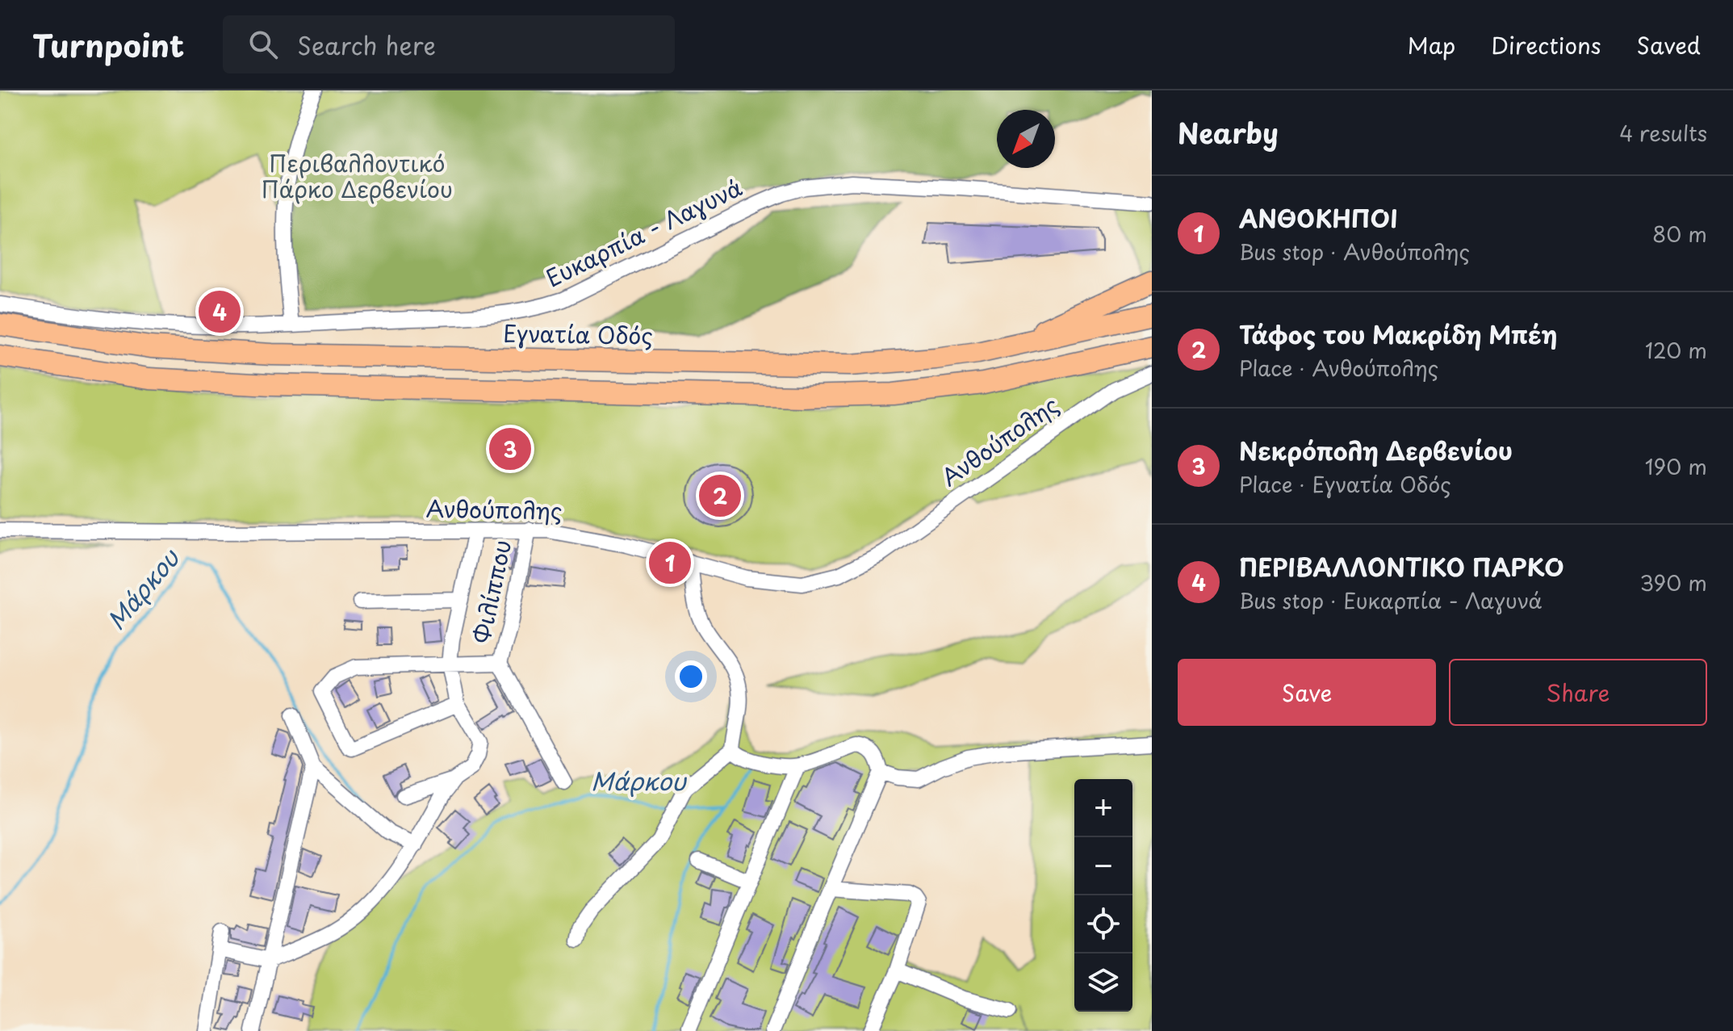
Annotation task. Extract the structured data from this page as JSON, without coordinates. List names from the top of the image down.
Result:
{
  "streets": {
    "highway": ["Εγνατία Οδός"],
    "street": ["Ευκαρπία - Λαγυνά", "Ανθούπολης", "Φιλίππου"]
  },
  "crossings": [
    ["Ανθούπολης", "Φιλίππου"]
  ],
  "water": ["Μάρκου"],
  "parks": ["Περιβαλλοντικό Πάρκο Δερβενίου"],
  "north": "bottom left",
  "page": {
    "header": "Turnpoint",
    "search": "Search here",
    "nav": ["Map", "Directions", "Saved"],
    "heading": ["Nearby", "4 results"],
    "list": [
      {
        "mark": "1",
        "name": "ΑΝΘΟΚΗΠΟΙ",
        "note": "Bus stop · Ανθούπολης",
        "value": "80 m"
      },
      {
        "mark": "2",
        "name": "Τάφος του Μακρίδη Μπέη",
        "note": "Place · Ανθούπολης",
        "value": "120 m"
      },
      {
        "mark": "3",
        "name": "Νεκρόπολη Δερβενίου",
        "note": "Place · Εγνατία Οδός",
        "value": "190 m"
      },
      {
        "mark": "4",
        "name": "ΠΕΡΙΒΑΛΛΟΝΤΙΚΟ ΠΑΡΚΟ",
        "note": "Bus stop · Ευκαρπία - Λαγυνά",
        "value": "390 m"
      }
    ],
    "pins": [
      "4",
      "3",
      "2",
      "1"
    ],
    "buttons": ["Save", "Share"],
    "map_buttons": ["+", "−"]
  }
}
